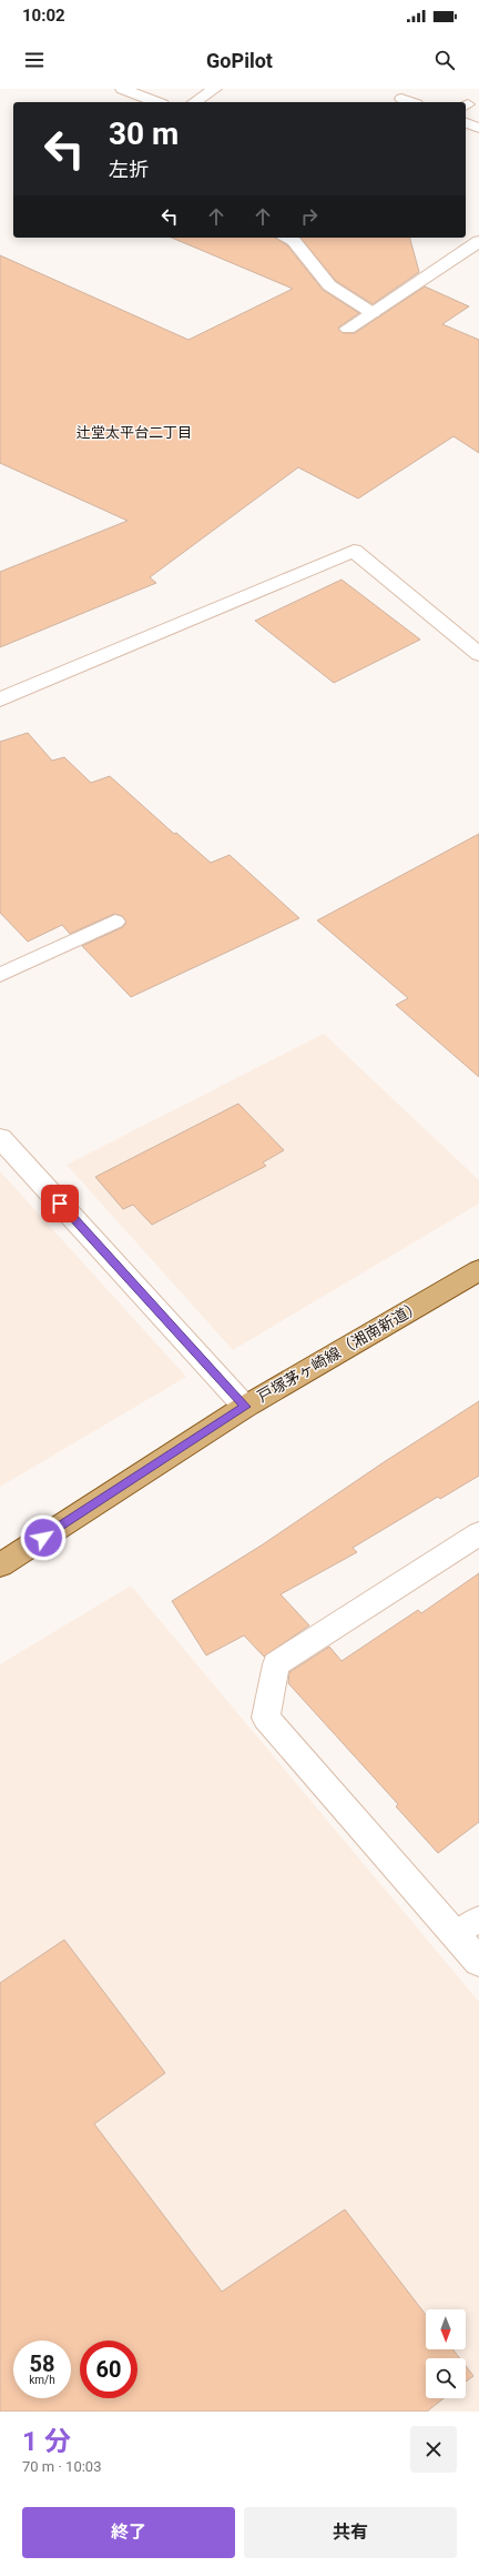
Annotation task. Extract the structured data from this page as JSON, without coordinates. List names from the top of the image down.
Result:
{
  "streets": {
    "main road": ["戸塚茅ヶ崎線（湘南新道）"]
  },
  "districts": ["辻堂太平台二丁目"],
  "north": "bottom",
  "page": {
    "status": "10:02",
    "header": "GoPilot",
    "turn": ["30 m", "左折"],
    "speed": "58 km/h",
    "limit": "60",
    "heading": ["1 分", "70 m · 10:03"],
    "buttons": ["終了", "共有"]
  }
}
